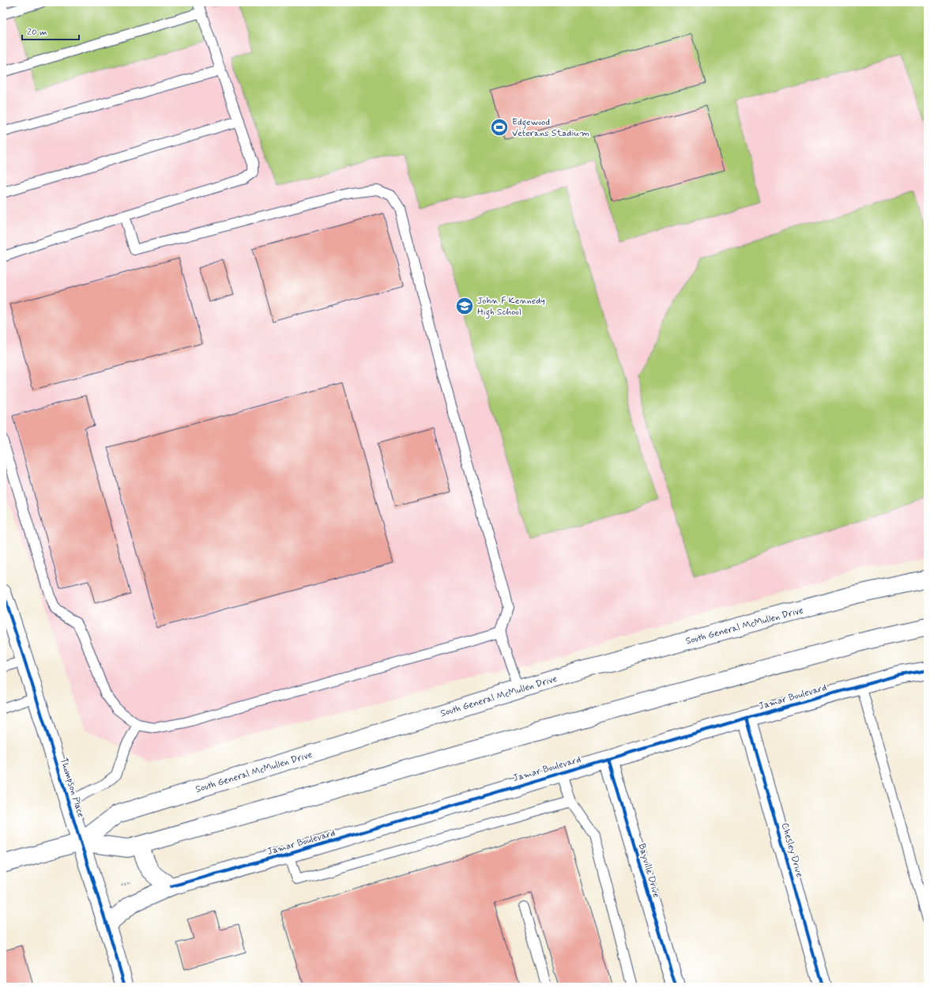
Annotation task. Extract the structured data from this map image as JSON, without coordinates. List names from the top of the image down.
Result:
{
  "streets": {
    "street": [
      "South General McMullen Drive",
      "Jamar Boulevard",
      "Thompson Place",
      "Chesley Drive",
      "Bayville Drive"
    ]
  },
  "crossings": [
    ["South General McMullen Drive", "Thompson Place"],
    ["Jamar Boulevard", "Thompson Place"],
    ["Jamar Boulevard", "Chesley Drive"],
    ["Jamar Boulevard", "Bayville Drive"]
  ],
  "places": {
    "sports": ["Edgewood Veterans Stadium"],
    "school or university": ["John F Kennedy High School"]
  },
  "scale_bar": "20 m"
}
